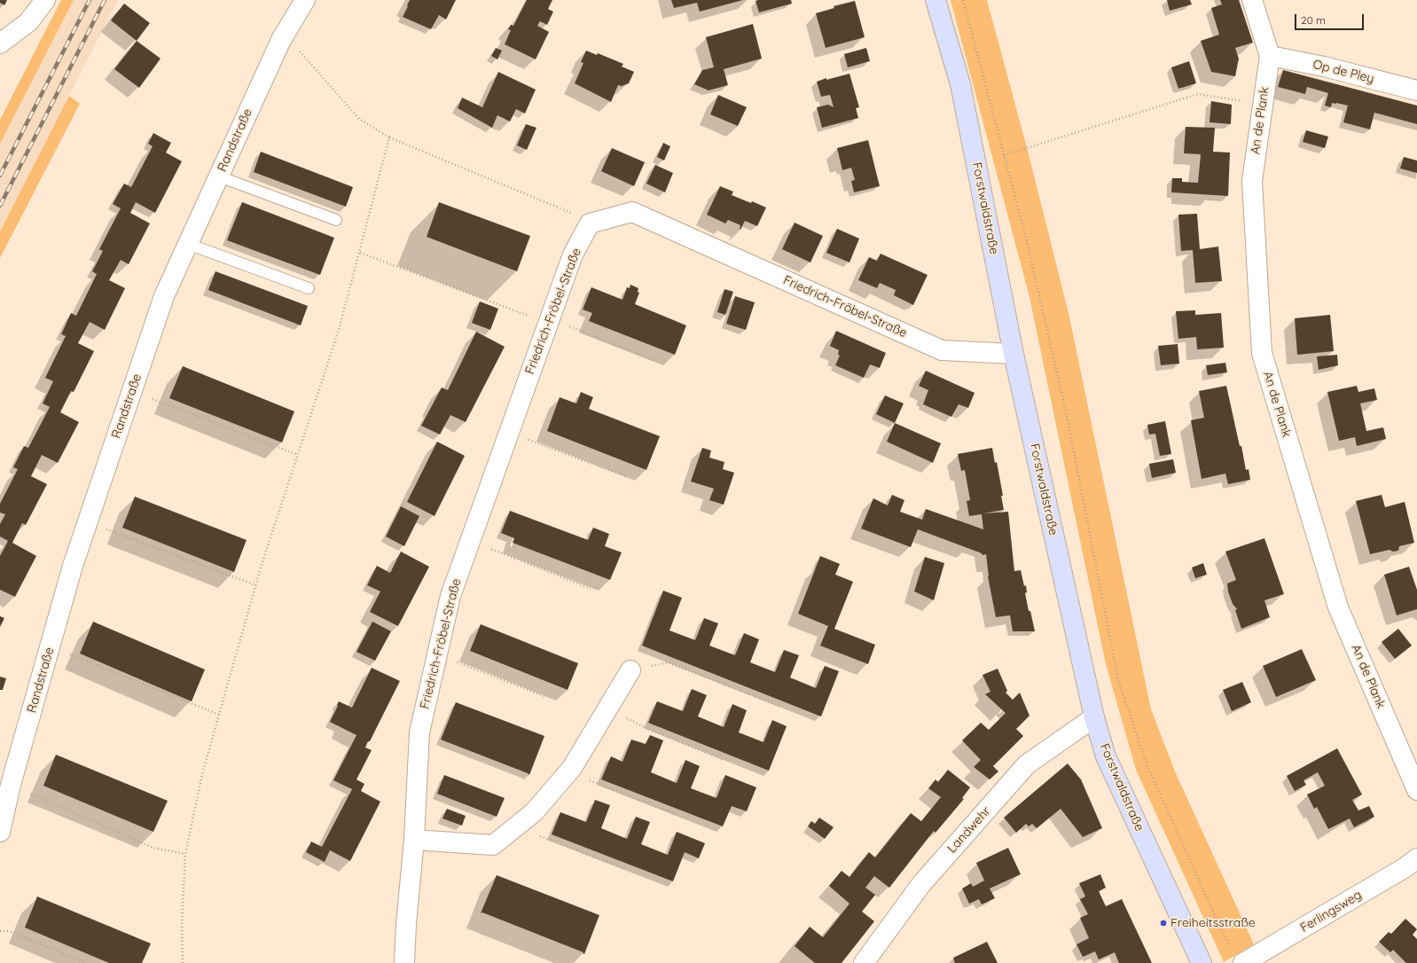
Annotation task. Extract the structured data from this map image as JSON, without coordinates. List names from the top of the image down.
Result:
{
  "streets": {
    "street": [
      "Op de Pley",
      "An de Plank",
      "Randstraße",
      "Forstwaldstraße",
      "Friedrich-Fröbel-Straße",
      "Landwehr",
      "Ferlingsweg"
    ]
  },
  "crossings": [
    ["Op de Pley", "An de Plank"],
    ["Forstwaldstraße", "Friedrich-Fröbel-Straße"],
    ["Forstwaldstraße", "Landwehr"]
  ],
  "places": ["Freiheitsstraße"],
  "scale_bar": "20 m"
}
